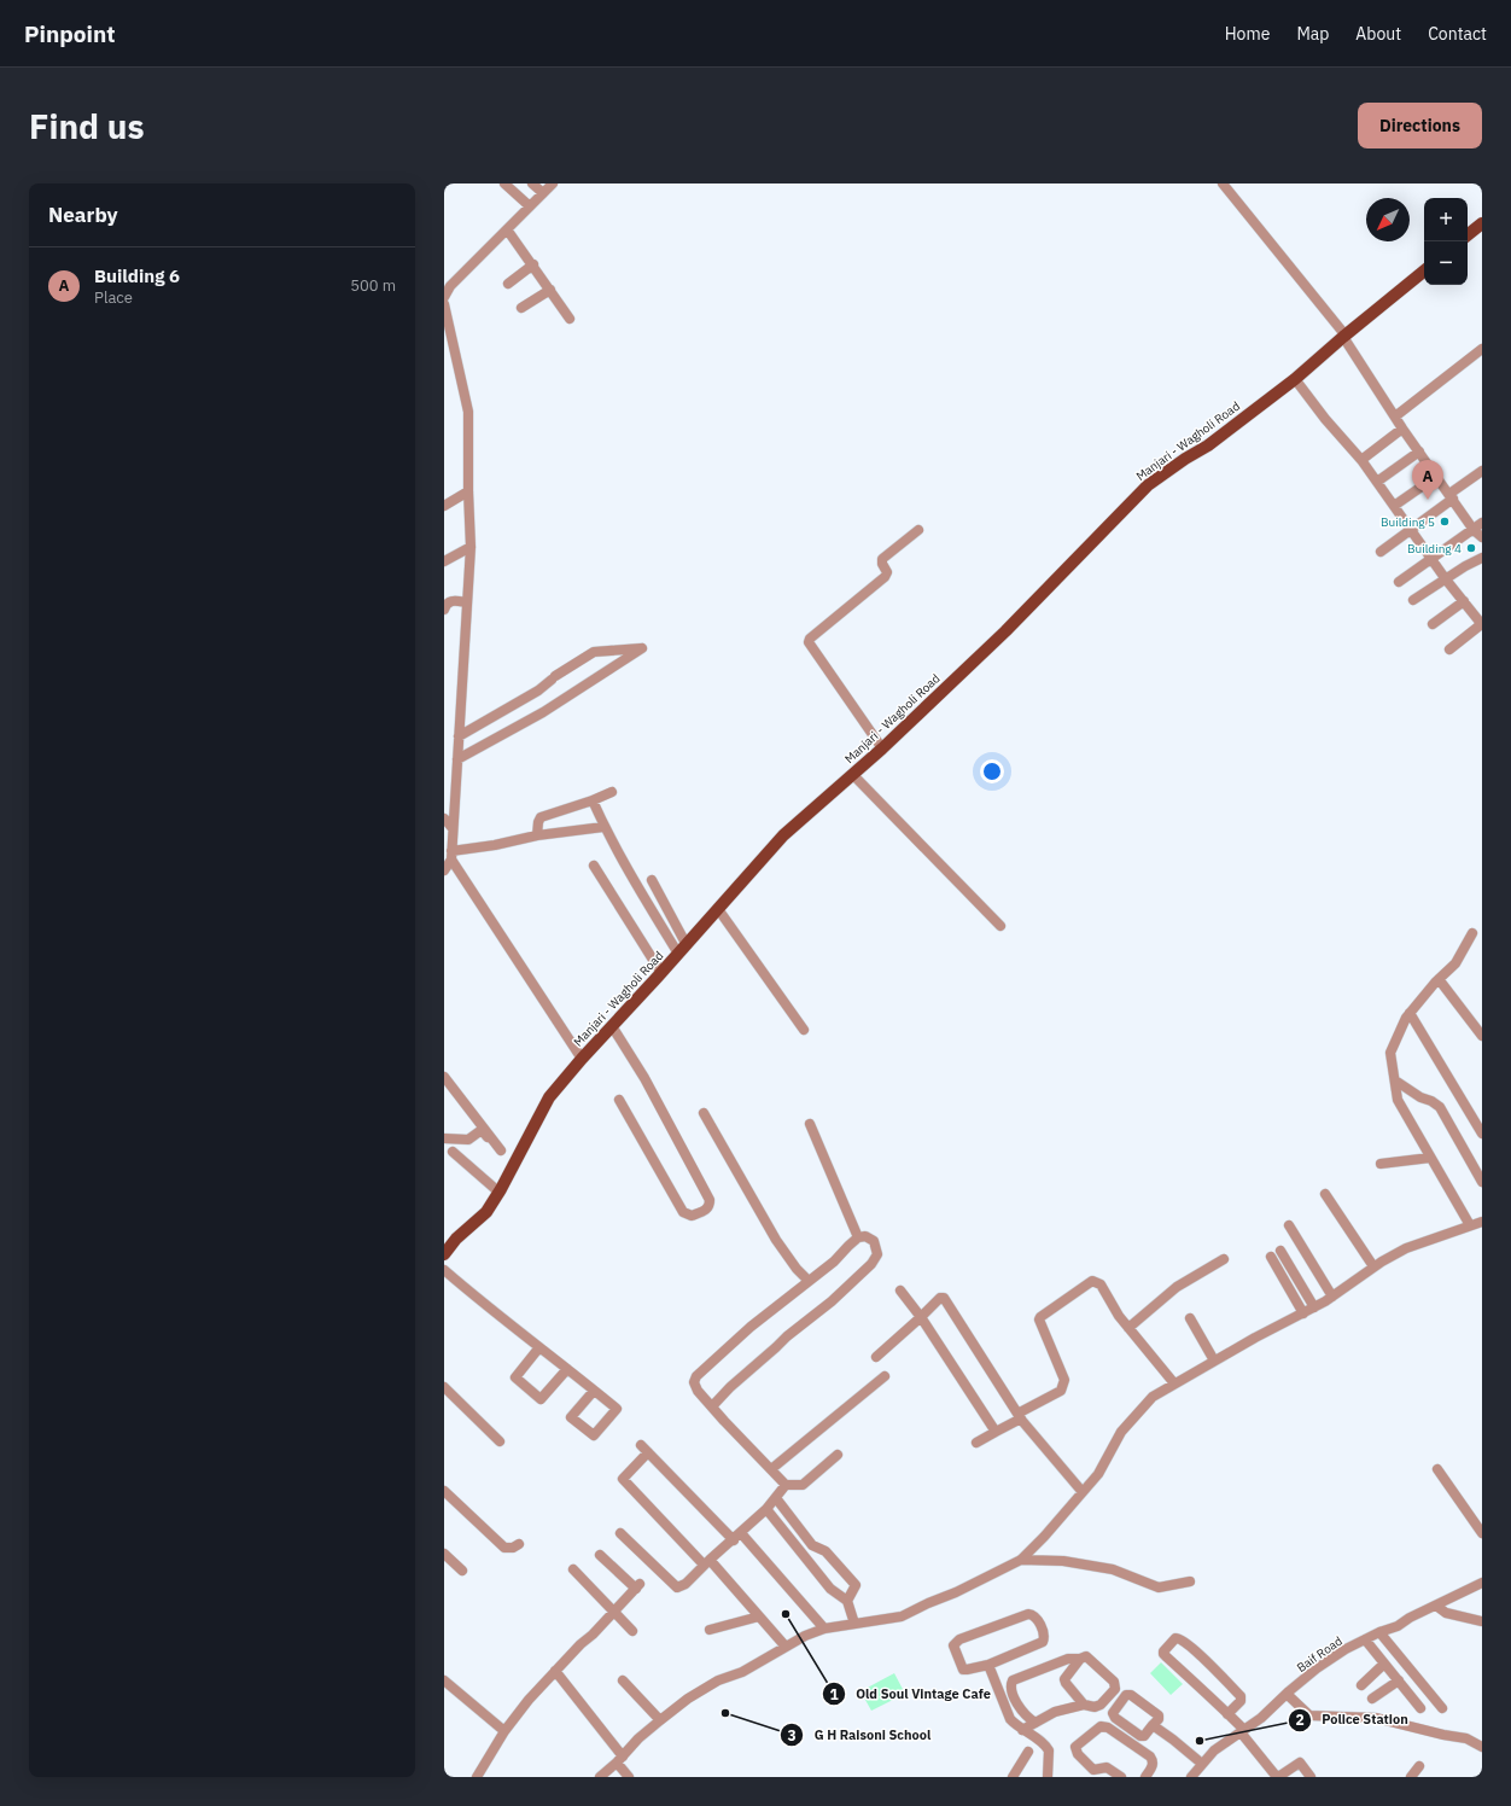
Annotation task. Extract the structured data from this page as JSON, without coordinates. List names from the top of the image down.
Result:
{
  "streets": {
    "main road": ["Manjari - Wagholi Road"],
    "street": ["Baif Road"]
  },
  "places": [
    "Building 5",
    "Building 4",
    "Old Soul Vintage Cafe",
    "G H Raisoni School",
    "Police Station"
  ],
  "north": "bottom left",
  "page": {
    "header": "Pinpoint",
    "nav": [
      "Home",
      "Map",
      "About",
      "Contact"
    ],
    "buttons": "Directions",
    "title": "Find us",
    "heading": "Nearby",
    "map_buttons": ["+", "−"],
    "list": [
      {
        "mark": "A",
        "name": "Building 6",
        "note": "Place",
        "value": "500 m"
      }
    ],
    "pins": "A"
  }
}
